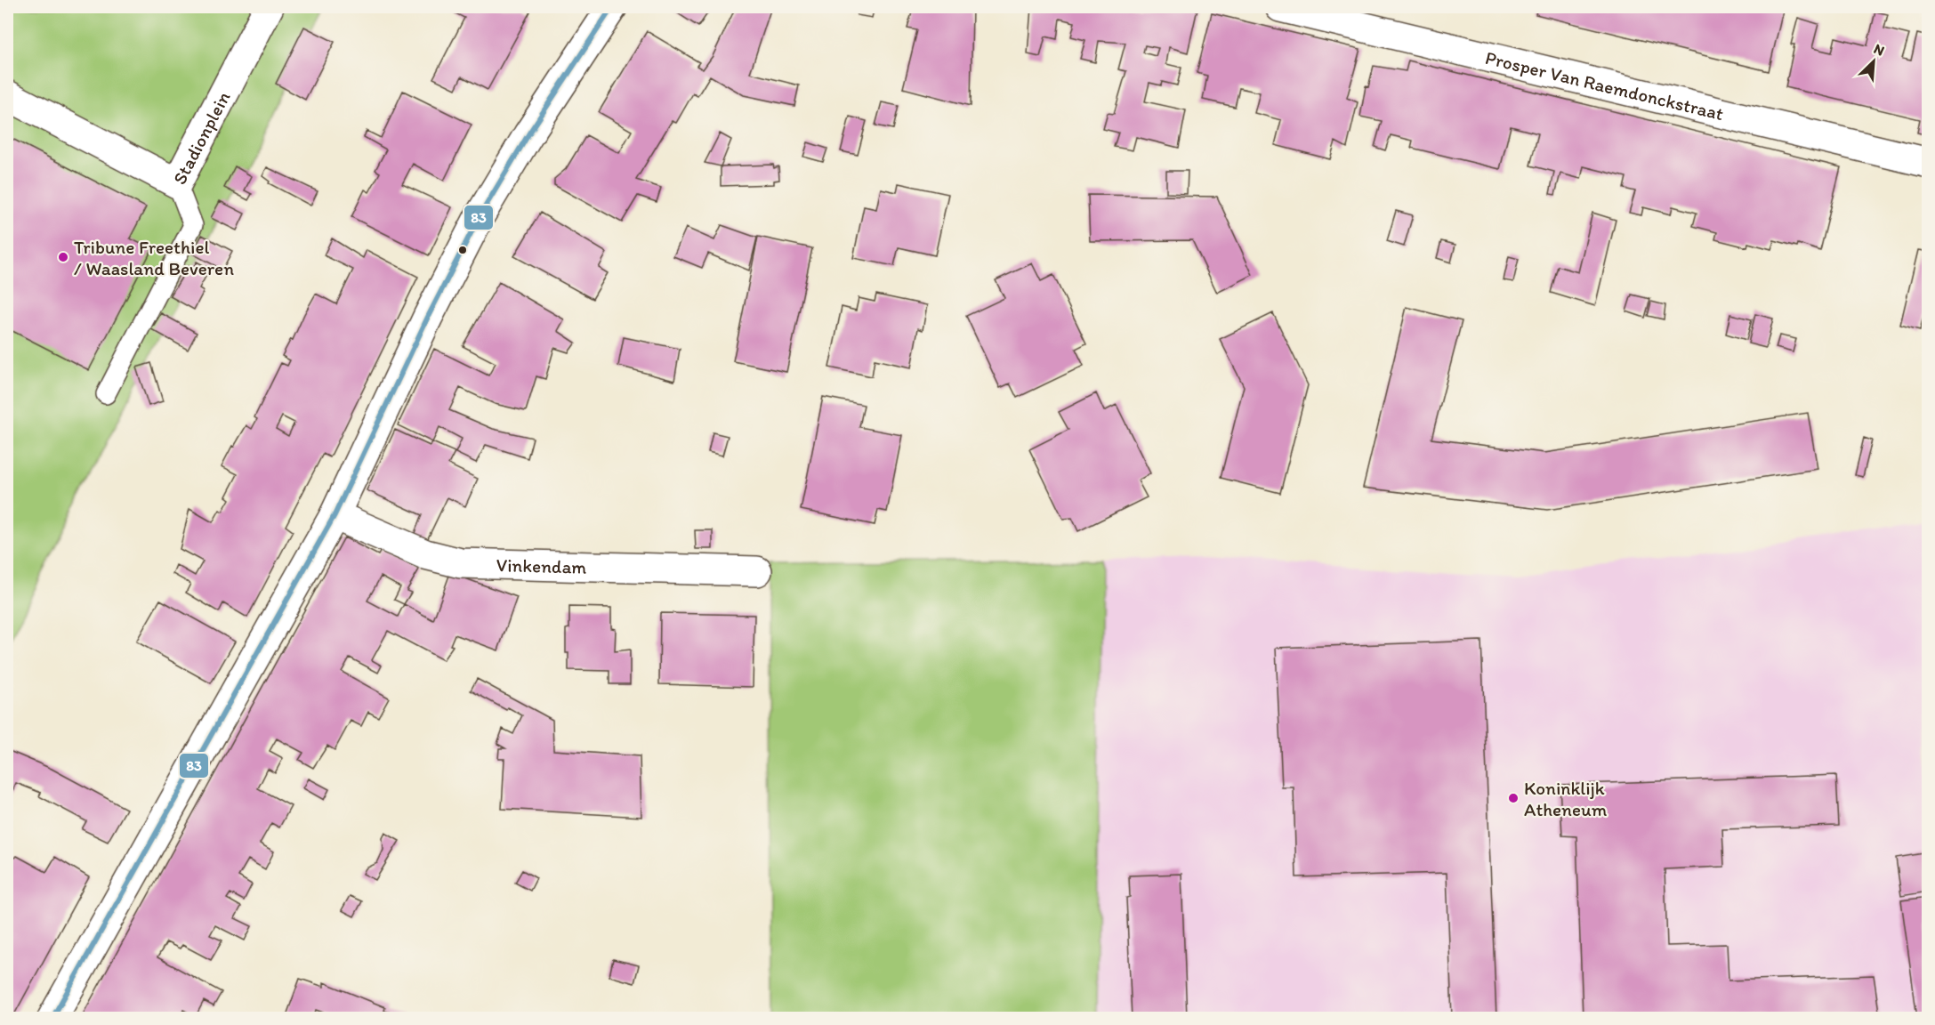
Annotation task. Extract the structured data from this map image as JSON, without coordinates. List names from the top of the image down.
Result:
{
  "streets": {
    "street": ["Prosper Van Raemdonckstraat", "Stadionplein", "Vinkendam"]
  },
  "places": ["Tribune Freethiel / Waasland Beveren", "Koninklijk Atheneum"],
  "lines": ["transit line 83"],
  "north": "top right"
}
